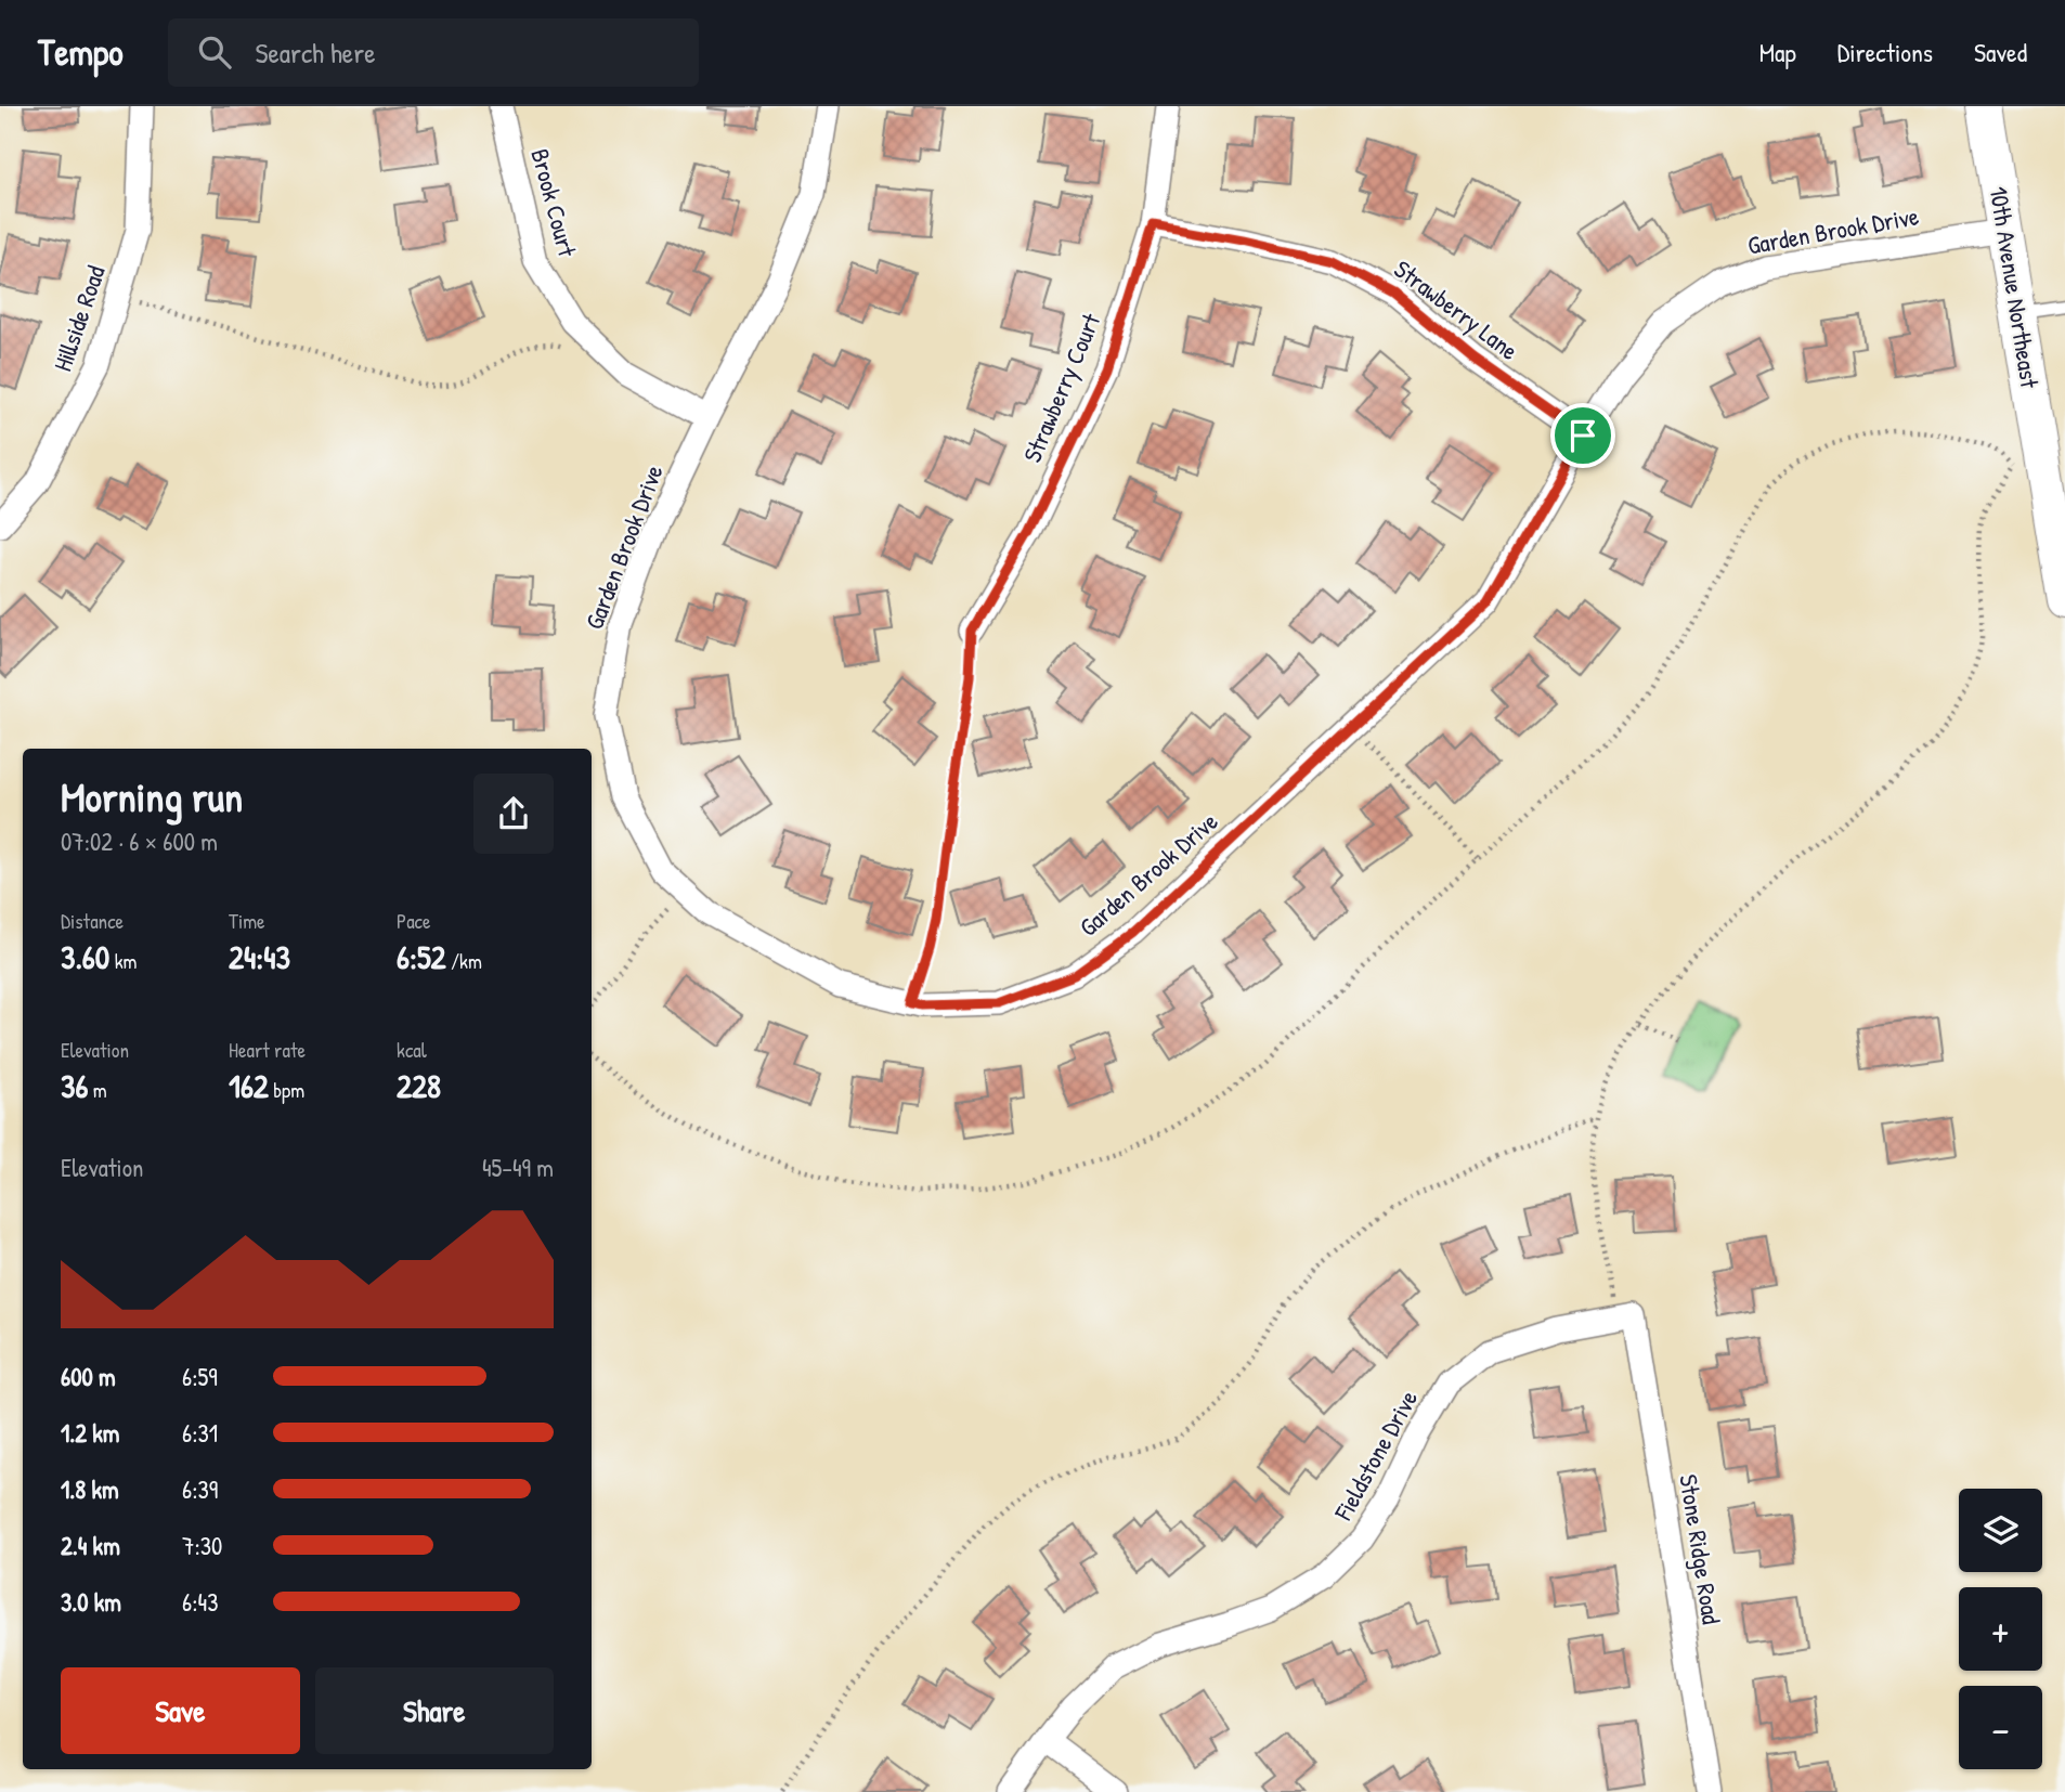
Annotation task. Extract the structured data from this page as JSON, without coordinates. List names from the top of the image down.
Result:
{
  "streets": {
    "street": [
      "Brook Court",
      "Garden Brook Drive",
      "10th Avenue Northeast",
      "Strawberry Lane",
      "Hillside Road",
      "Strawberry Court",
      "Fieldstone Drive",
      "Stone Ridge Road"
    ]
  },
  "crossings": [
    ["Brook Court", "Garden Brook Drive"],
    ["Garden Brook Drive", "10th Avenue Northeast"],
    ["Garden Brook Drive", "Strawberry Lane"],
    ["Strawberry Lane", "Strawberry Court"],
    ["Fieldstone Drive", "Stone Ridge Road"]
  ],
  "page": {
    "header": "Tempo",
    "search": "Search here",
    "nav": ["Map", "Directions", "Saved"],
    "heading": ["Morning run", "07:02 · 6 × 600 m"],
    "stats": [
      ["Distance", "3.60 km"],
      ["Time", "24:43"],
      ["Pace", "6:52 /km"],
      ["Elevation", "36 m"],
      ["Heart rate", "162 bpm"],
      ["kcal", "228"]
    ],
    "chart": ["Elevation", "45–49 m"],
    "list": [
      {
        "name": "600 m",
        "note": "6:59"
      },
      {
        "name": "1.2 km",
        "note": "6:31"
      },
      {
        "name": "1.8 km",
        "note": "6:39"
      },
      {
        "name": "2.4 km",
        "note": "7:30"
      },
      {
        "name": "3.0 km",
        "note": "6:43"
      }
    ],
    "map_buttons": ["+", "−"],
    "buttons": ["Save", "Share"]
  }
}
